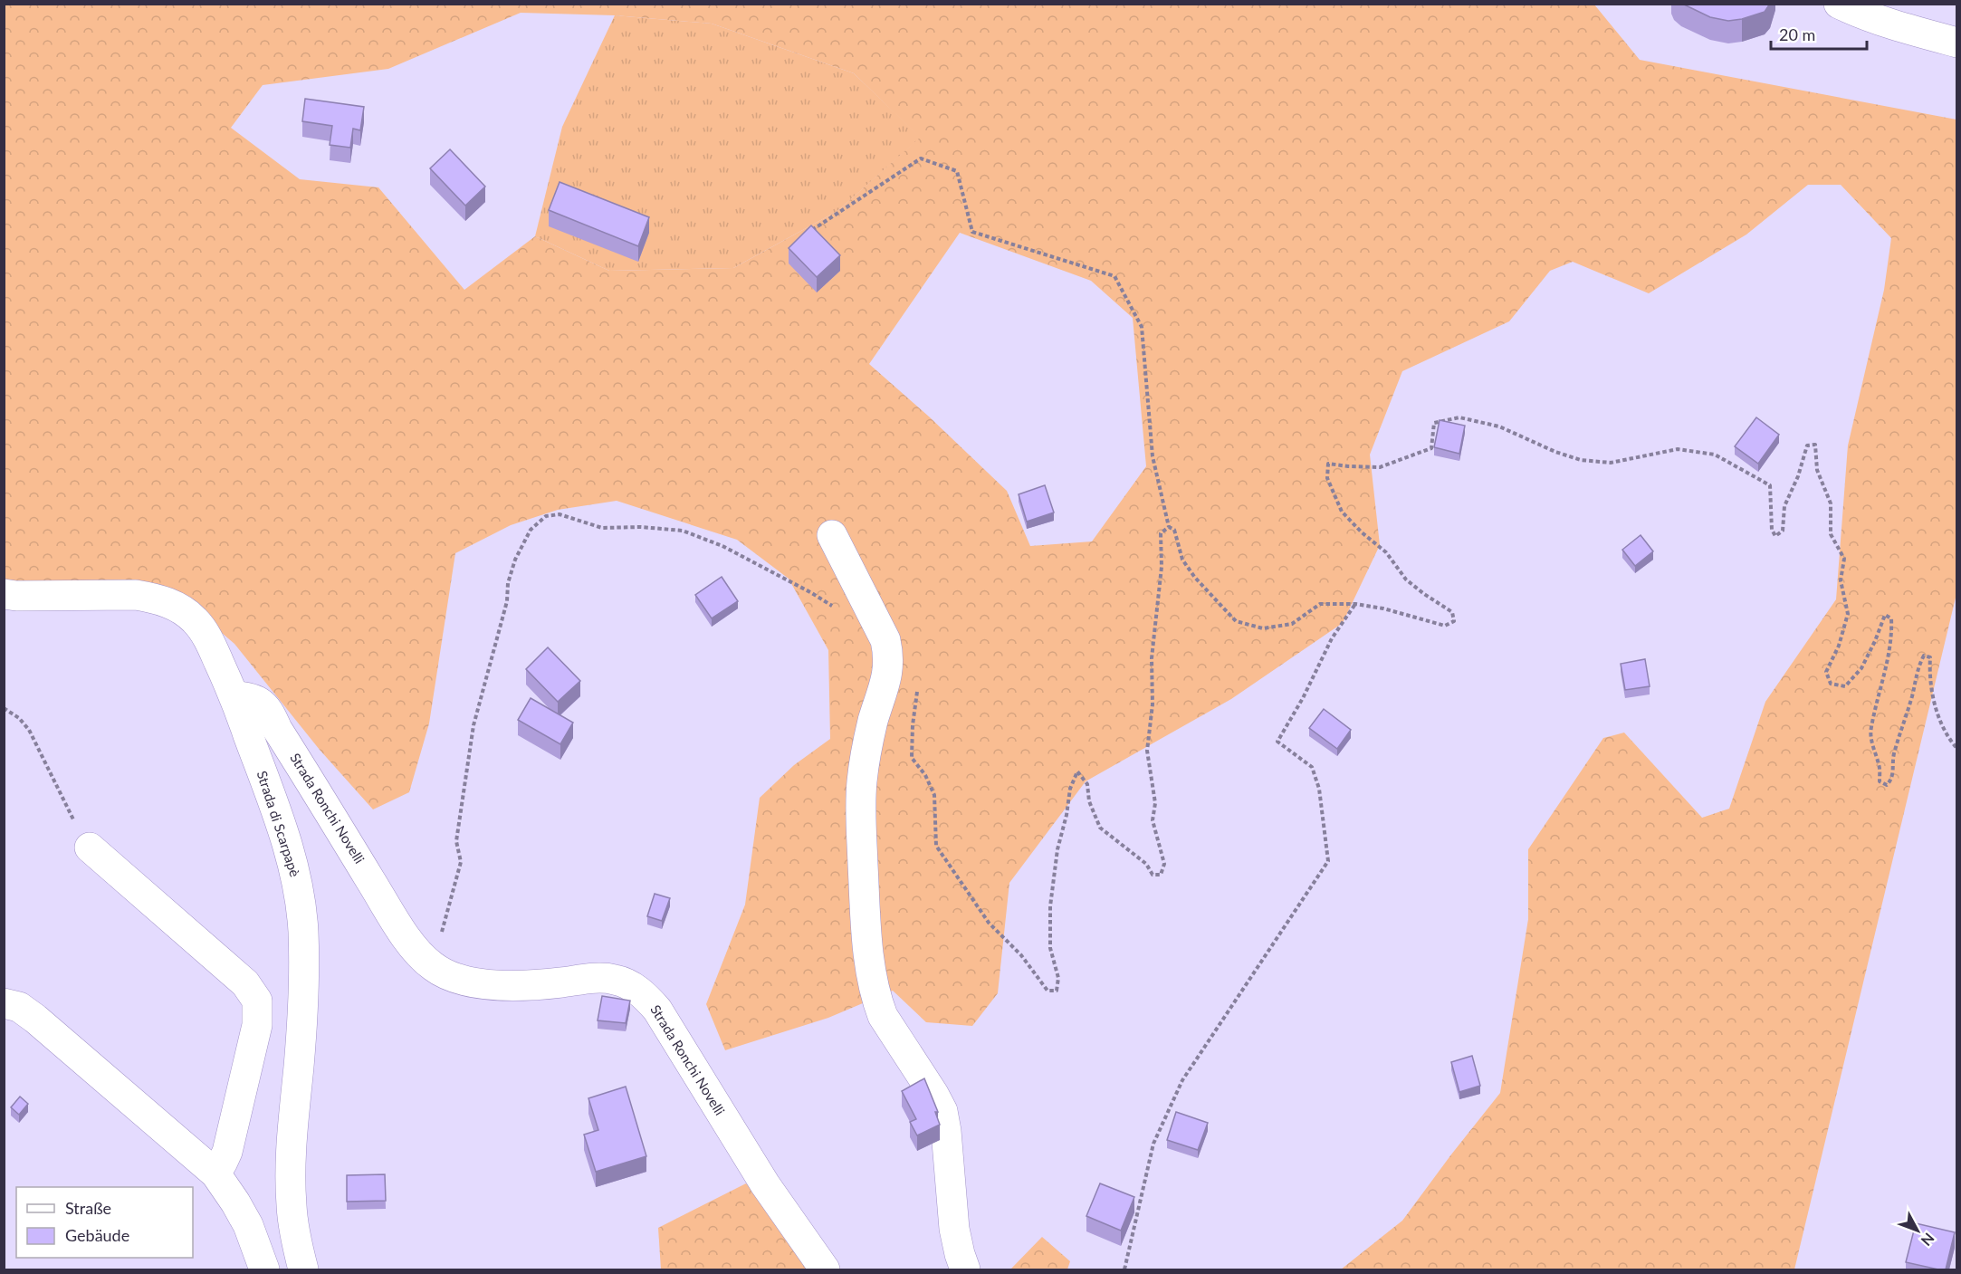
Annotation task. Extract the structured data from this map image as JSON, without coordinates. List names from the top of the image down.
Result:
{
  "streets": {
    "street": ["Strada Ronchi Novelli", "Strada di Scarpapè"]
  },
  "crossings": [
    ["Strada Ronchi Novelli", "Strada di Scarpapè"]
  ],
  "legend": ["Straße", "Gebäude"],
  "scale_bar": "20 m",
  "north": "bottom right"
}
